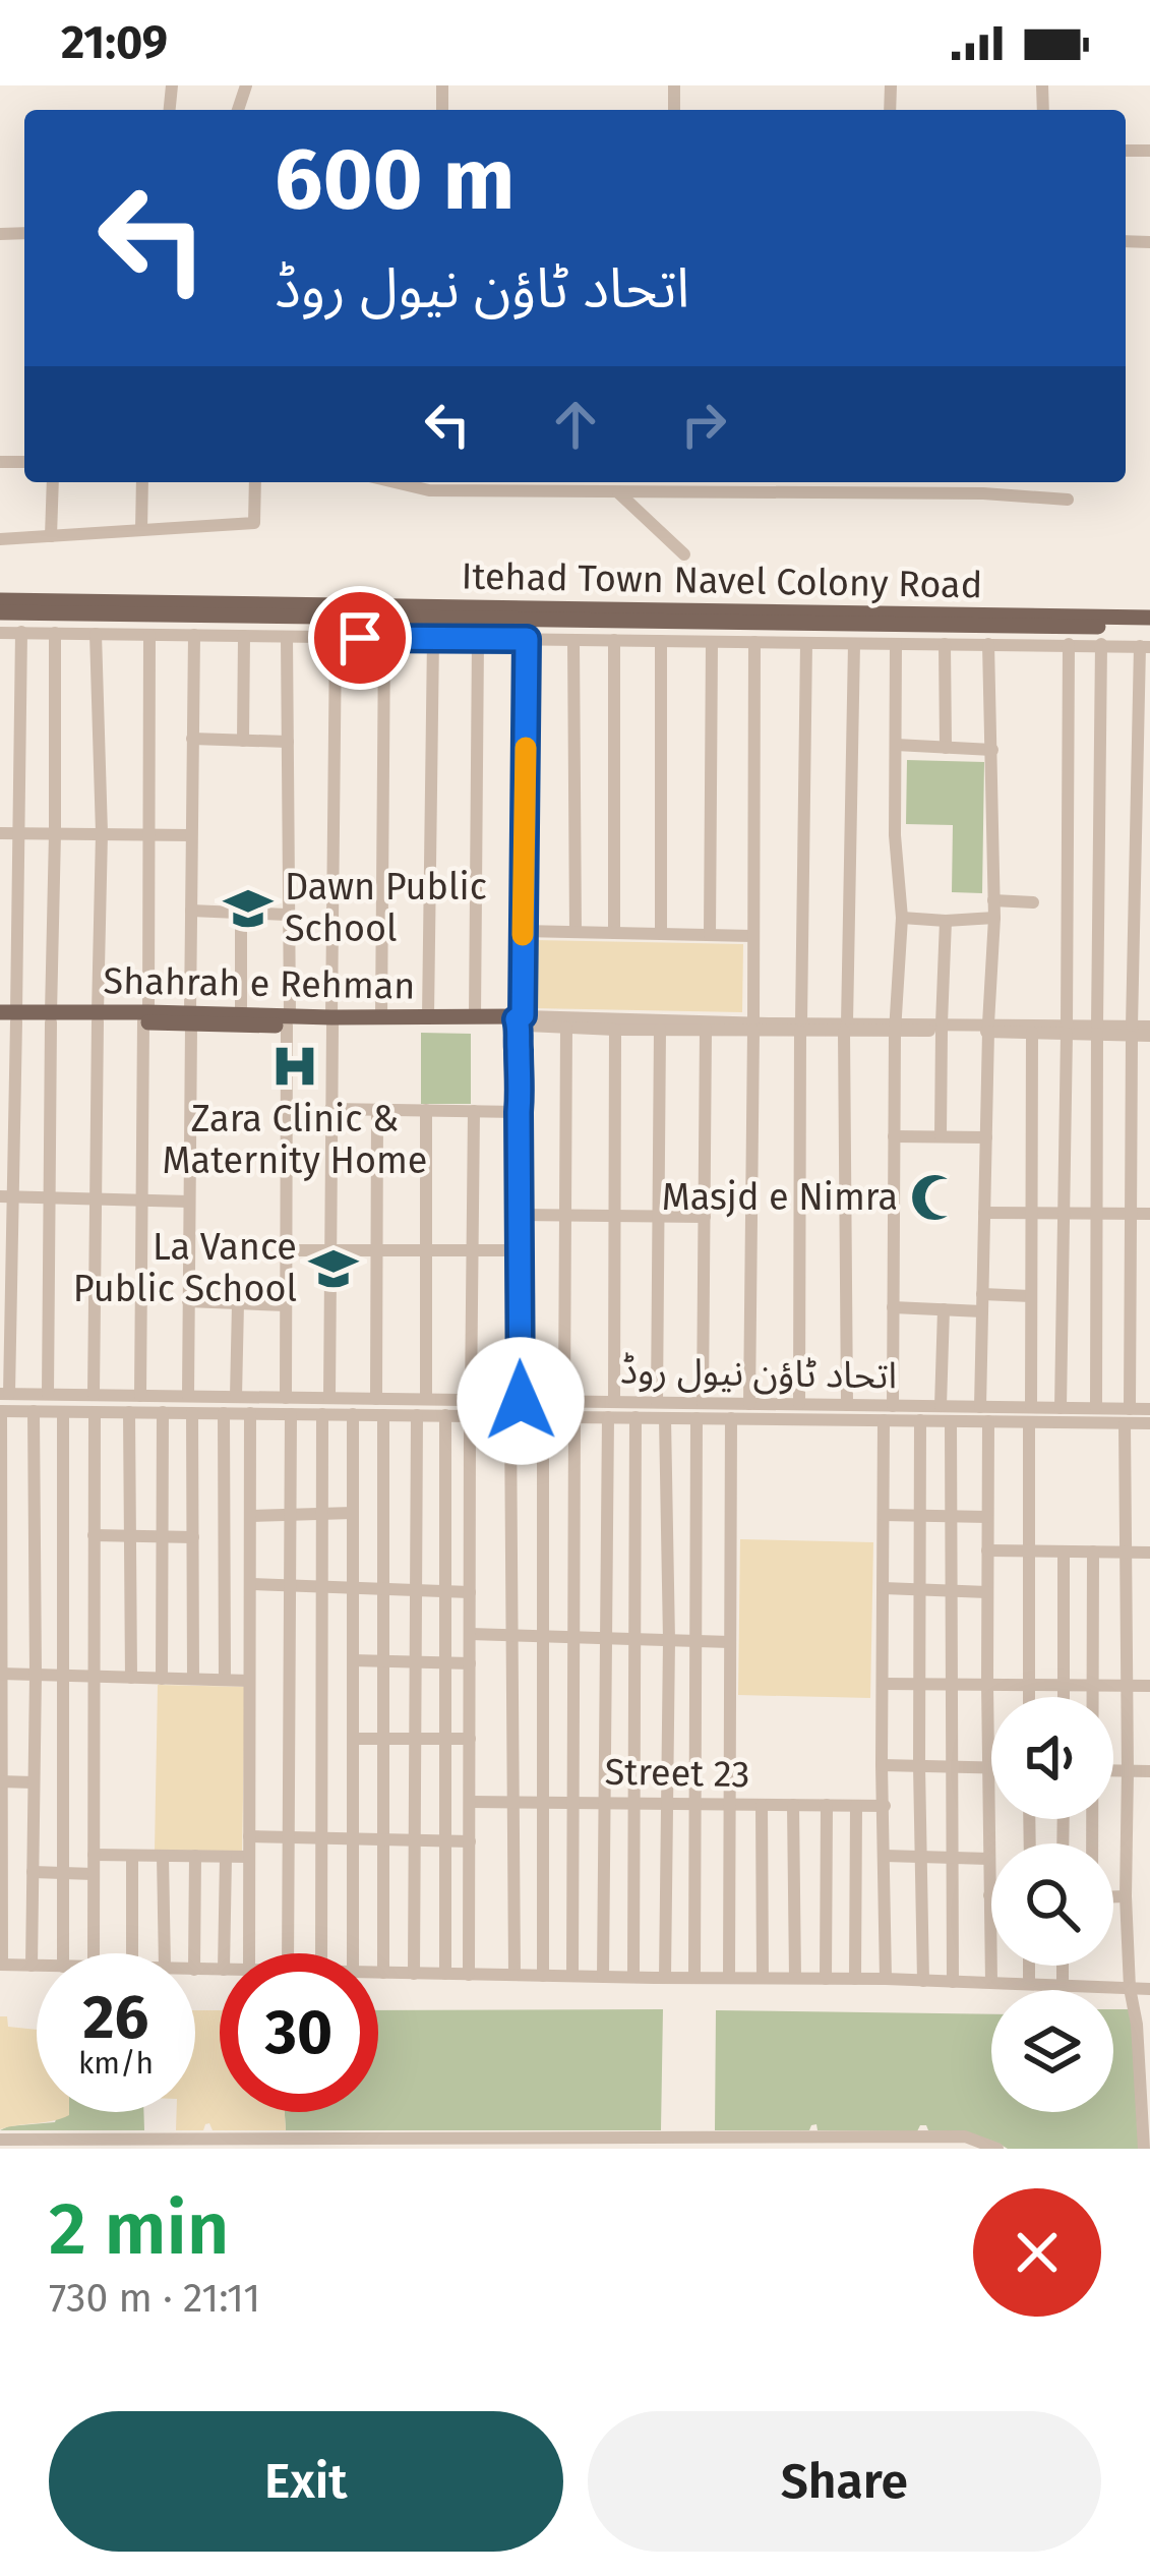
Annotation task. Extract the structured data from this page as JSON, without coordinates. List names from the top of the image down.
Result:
{
  "streets": {
    "main road": ["Itehad Town Navel Colony Road", "Shahrah e Rehman"],
    "street": ["اتحاد ٹاؤن نیول روڈ", "Street 23"]
  },
  "places": {
    "school or university": ["Dawn Public School", "La Vance Public School"],
    "hospital": ["Zara Clinic & Maternity Home"],
    "mosque": ["Masjd e Nimra"]
  },
  "page": {
    "status": "21:09",
    "turn": ["600 m", "اتحاد ٹاؤن نیول روڈ"],
    "speed": "26 km/h",
    "limit": "30",
    "heading": ["2 min", "730 m · 21:11"],
    "buttons": ["Exit", "Share"]
  }
}
